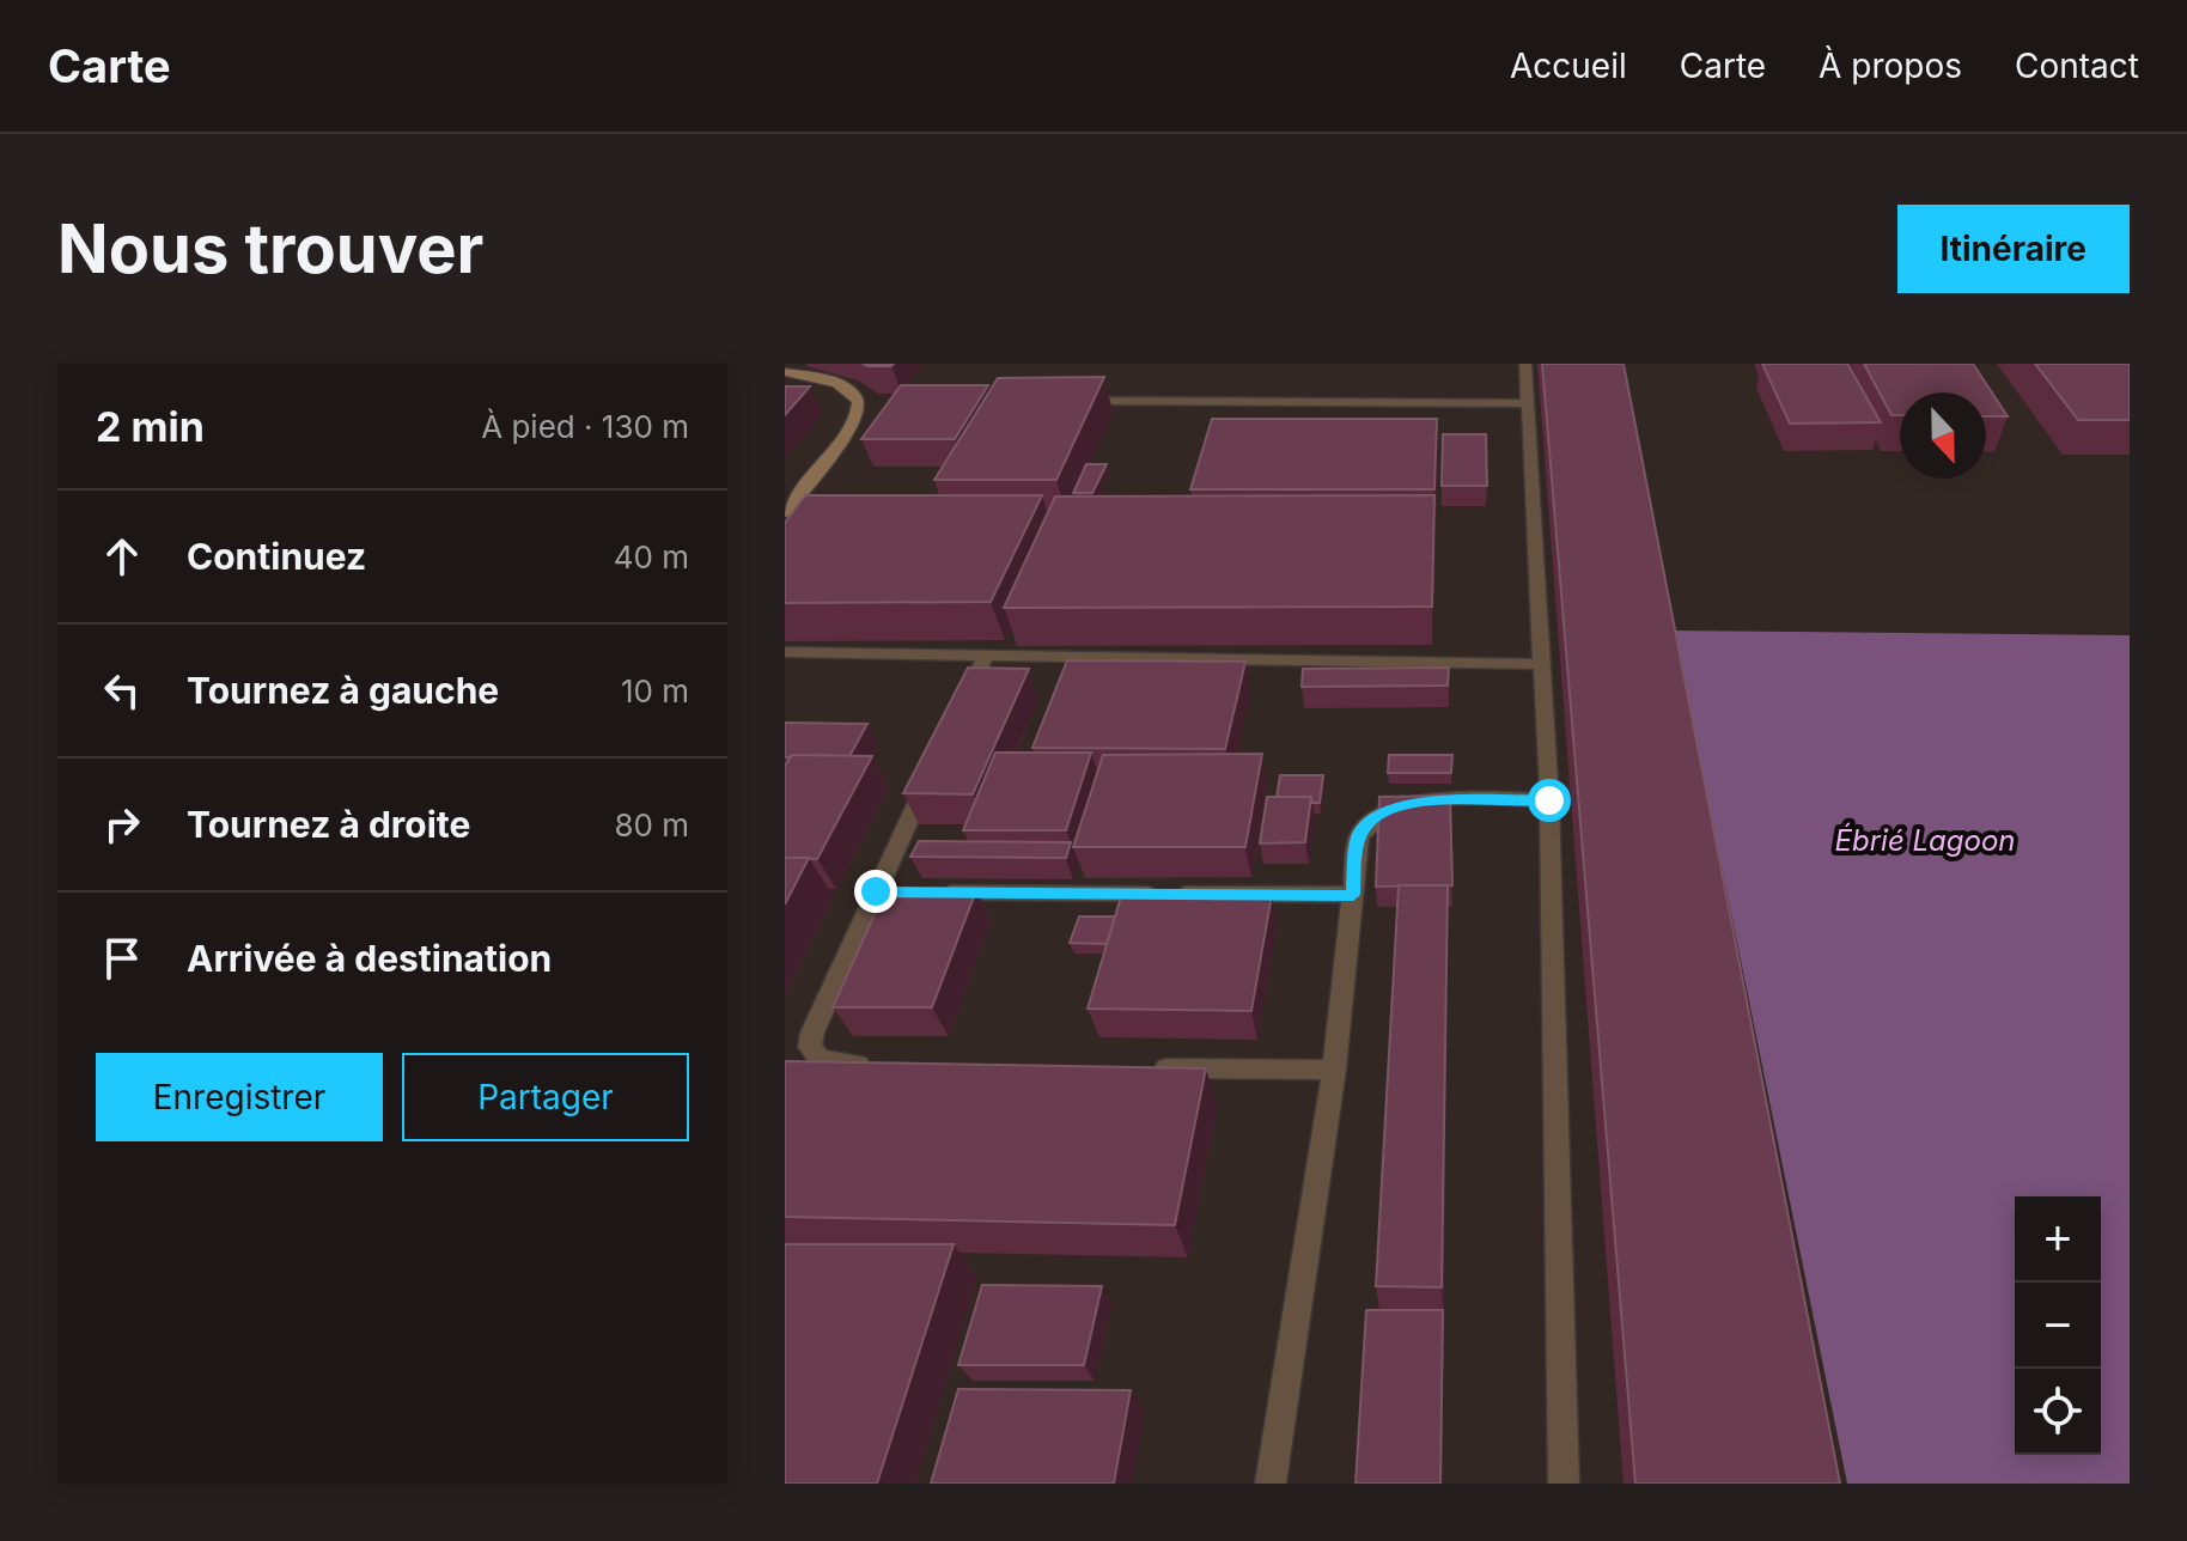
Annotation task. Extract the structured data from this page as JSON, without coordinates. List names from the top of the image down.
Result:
{
  "water": ["Ébrié Lagoon"],
  "north": "bottom",
  "page": {
    "header": "Carte",
    "nav": [
      "Accueil",
      "Carte",
      "À propos",
      "Contact"
    ],
    "buttons": [
      "Itinéraire",
      ["Enregistrer", "Partager"]
    ],
    "title": "Nous trouver",
    "heading": ["2 min", "À pied · 130 m"],
    "list": [
      ["Continuez", "40 m"],
      ["Tournez à gauche", "10 m"],
      ["Tournez à droite", "80 m"],
      "Arrivée à destination"
    ],
    "map_buttons": ["+", "−"]
  }
}
